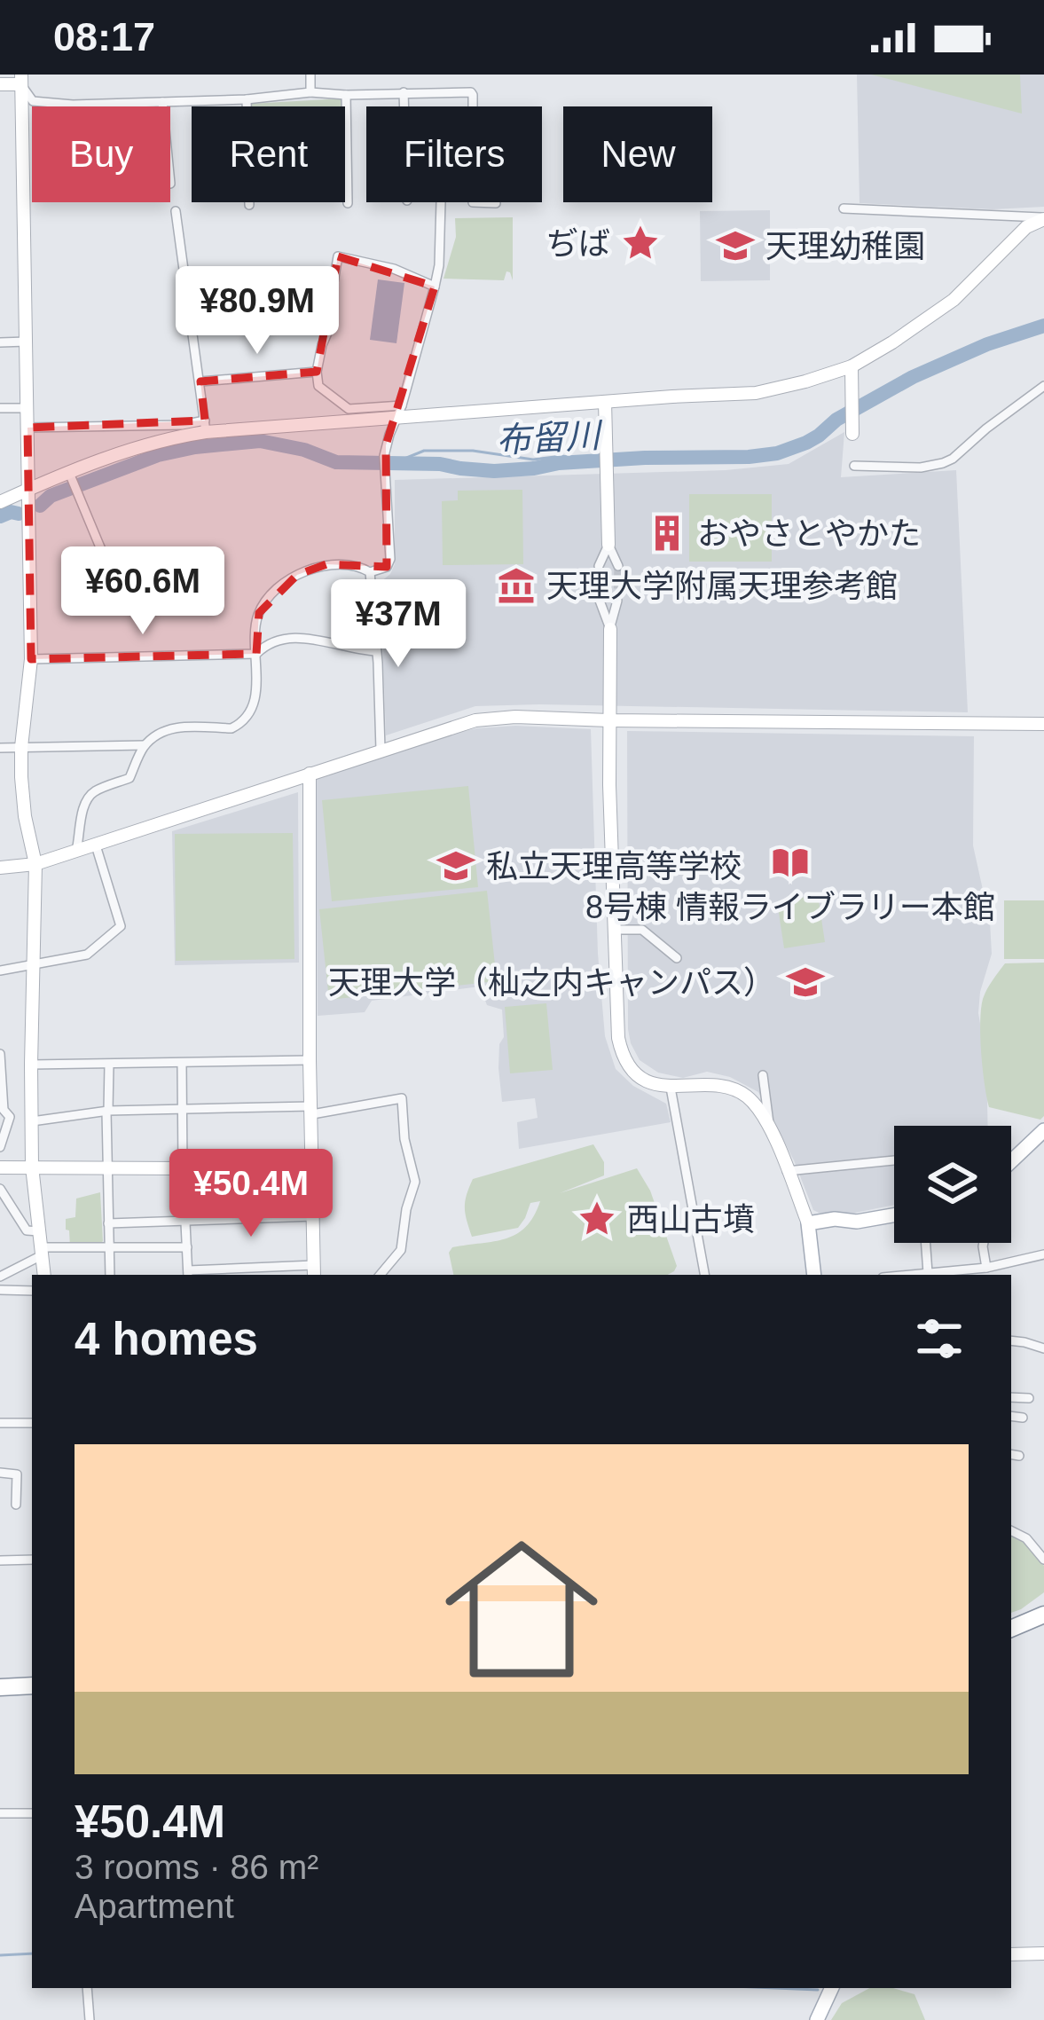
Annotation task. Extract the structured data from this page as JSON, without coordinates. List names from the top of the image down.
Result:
{
  "water": ["布留川"],
  "places": {
    "place": ["ぢば", "西山古墳"],
    "school or university": ["天理幼稚園", "私立天理高等学校", "天理大学（杣之内キャンパス）"],
    "building": ["おやさとやかた"],
    "museum": ["天理大学附属天理参考館"],
    "library": ["8号棟 情報ライブラリー本館"]
  },
  "page": {
    "status": "08:17",
    "chip": [
      "Buy",
      "Rent",
      "Filters",
      "New"
    ],
    "price": [
      "¥80.9M",
      "¥60.6M",
      "¥37M",
      "¥50.4M"
    ],
    "heading": "4 homes",
    "list": [
      {
        "name": "¥50.4M",
        "note": "3 rooms · 86 m² · Apartment"
      }
    ]
  }
}
